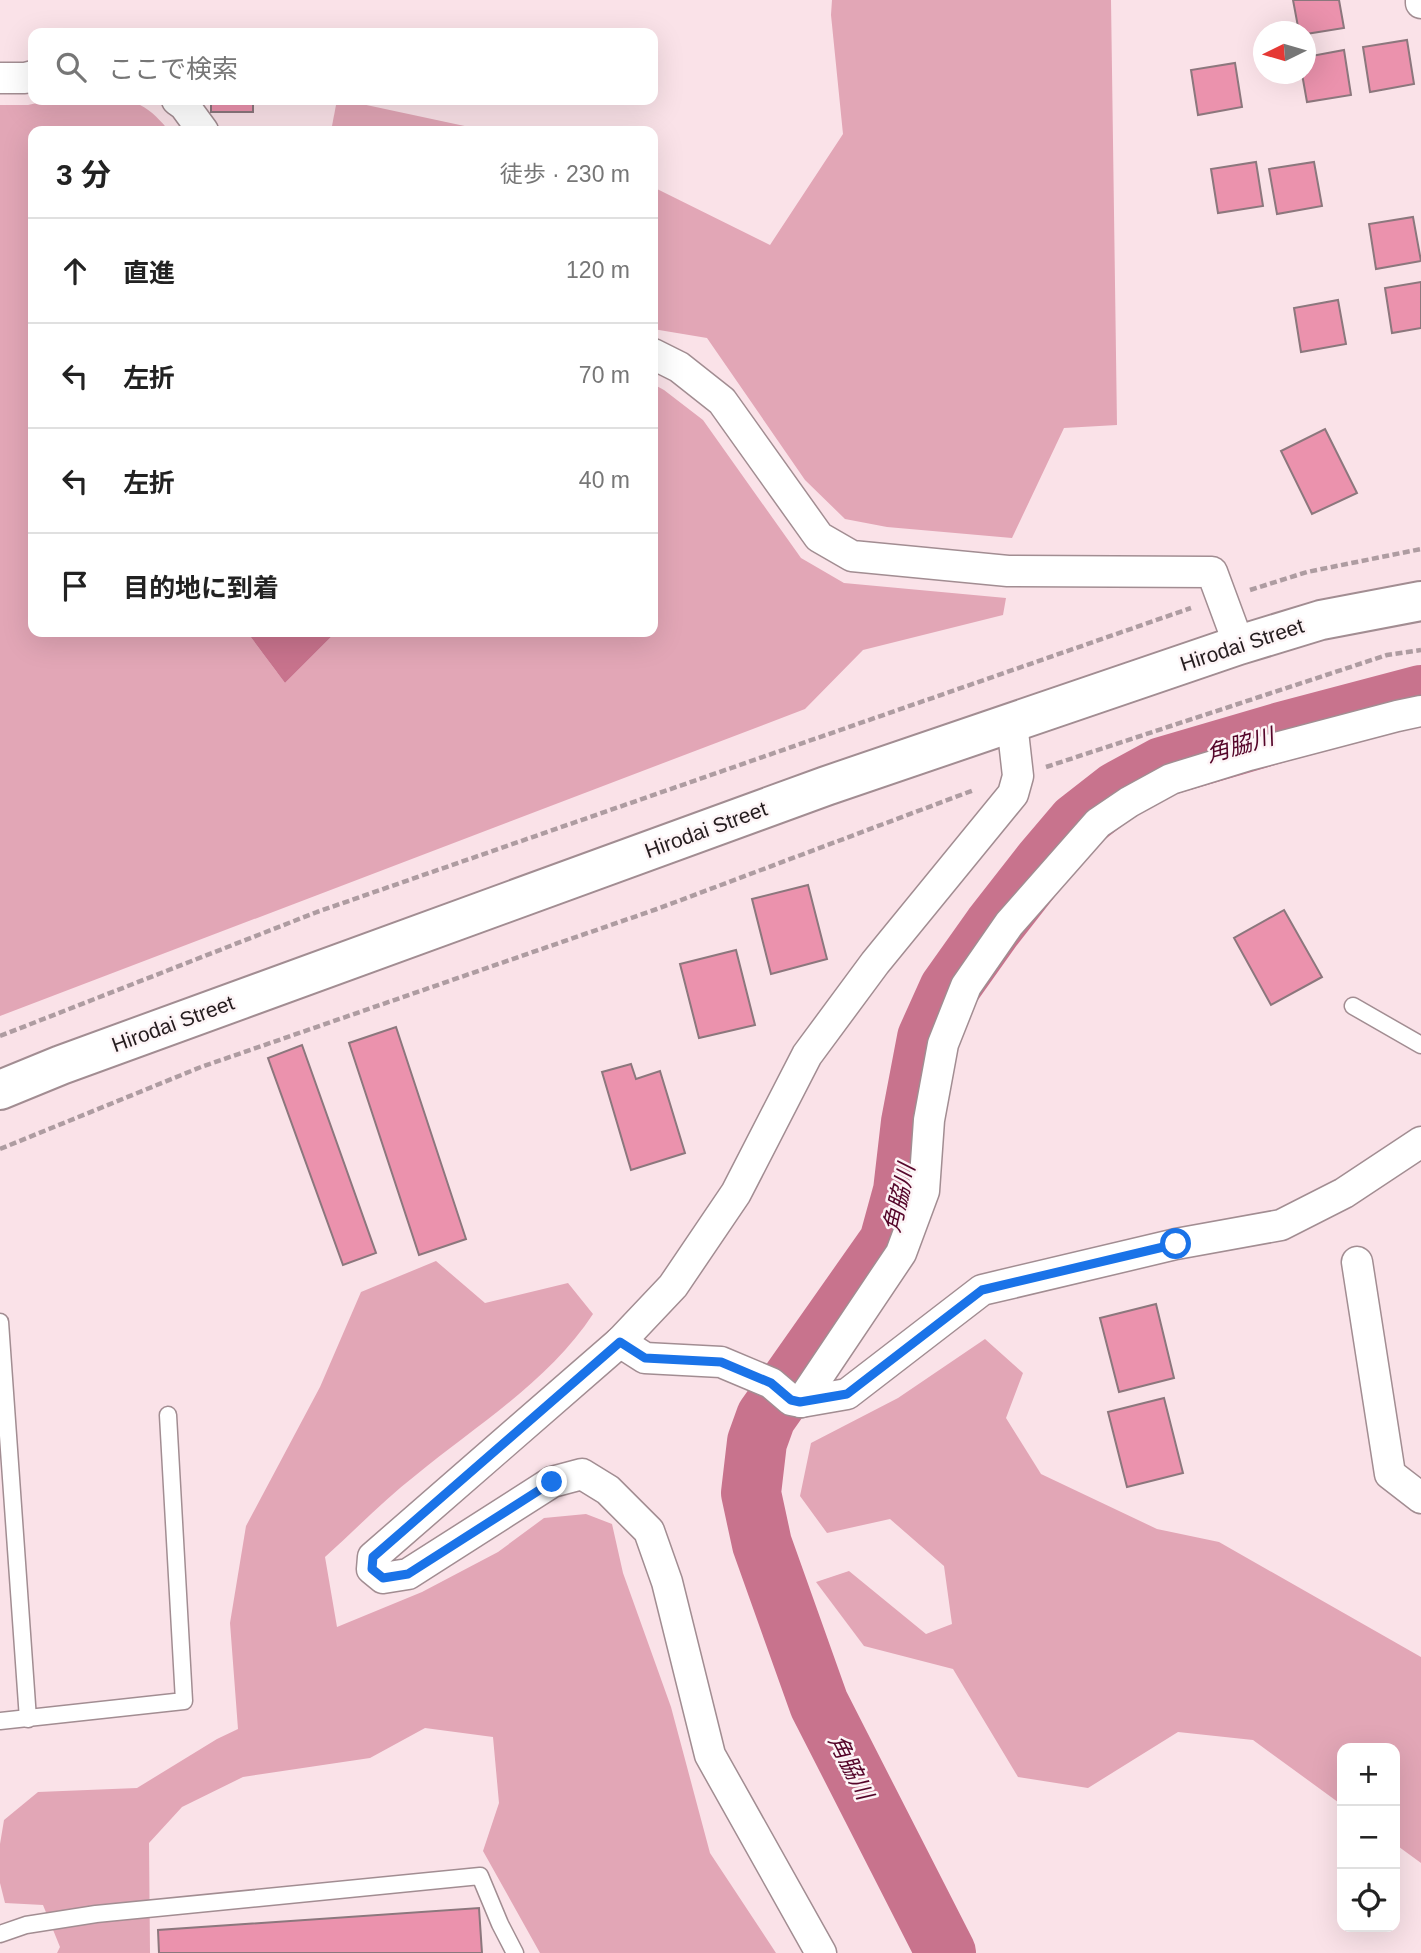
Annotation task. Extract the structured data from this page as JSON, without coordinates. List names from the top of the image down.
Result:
{
  "streets": {
    "street": ["Hirodai Street"]
  },
  "water": ["角脇川"],
  "north": "left",
  "page": {
    "search": "ここで検索",
    "heading": ["3 分", "徒歩 · 230 m"],
    "list": [
      ["直進", "120 m"],
      ["左折", "70 m"],
      ["左折", "40 m"],
      "目的地に到着"
    ],
    "map_buttons": ["+", "−"]
  }
}
